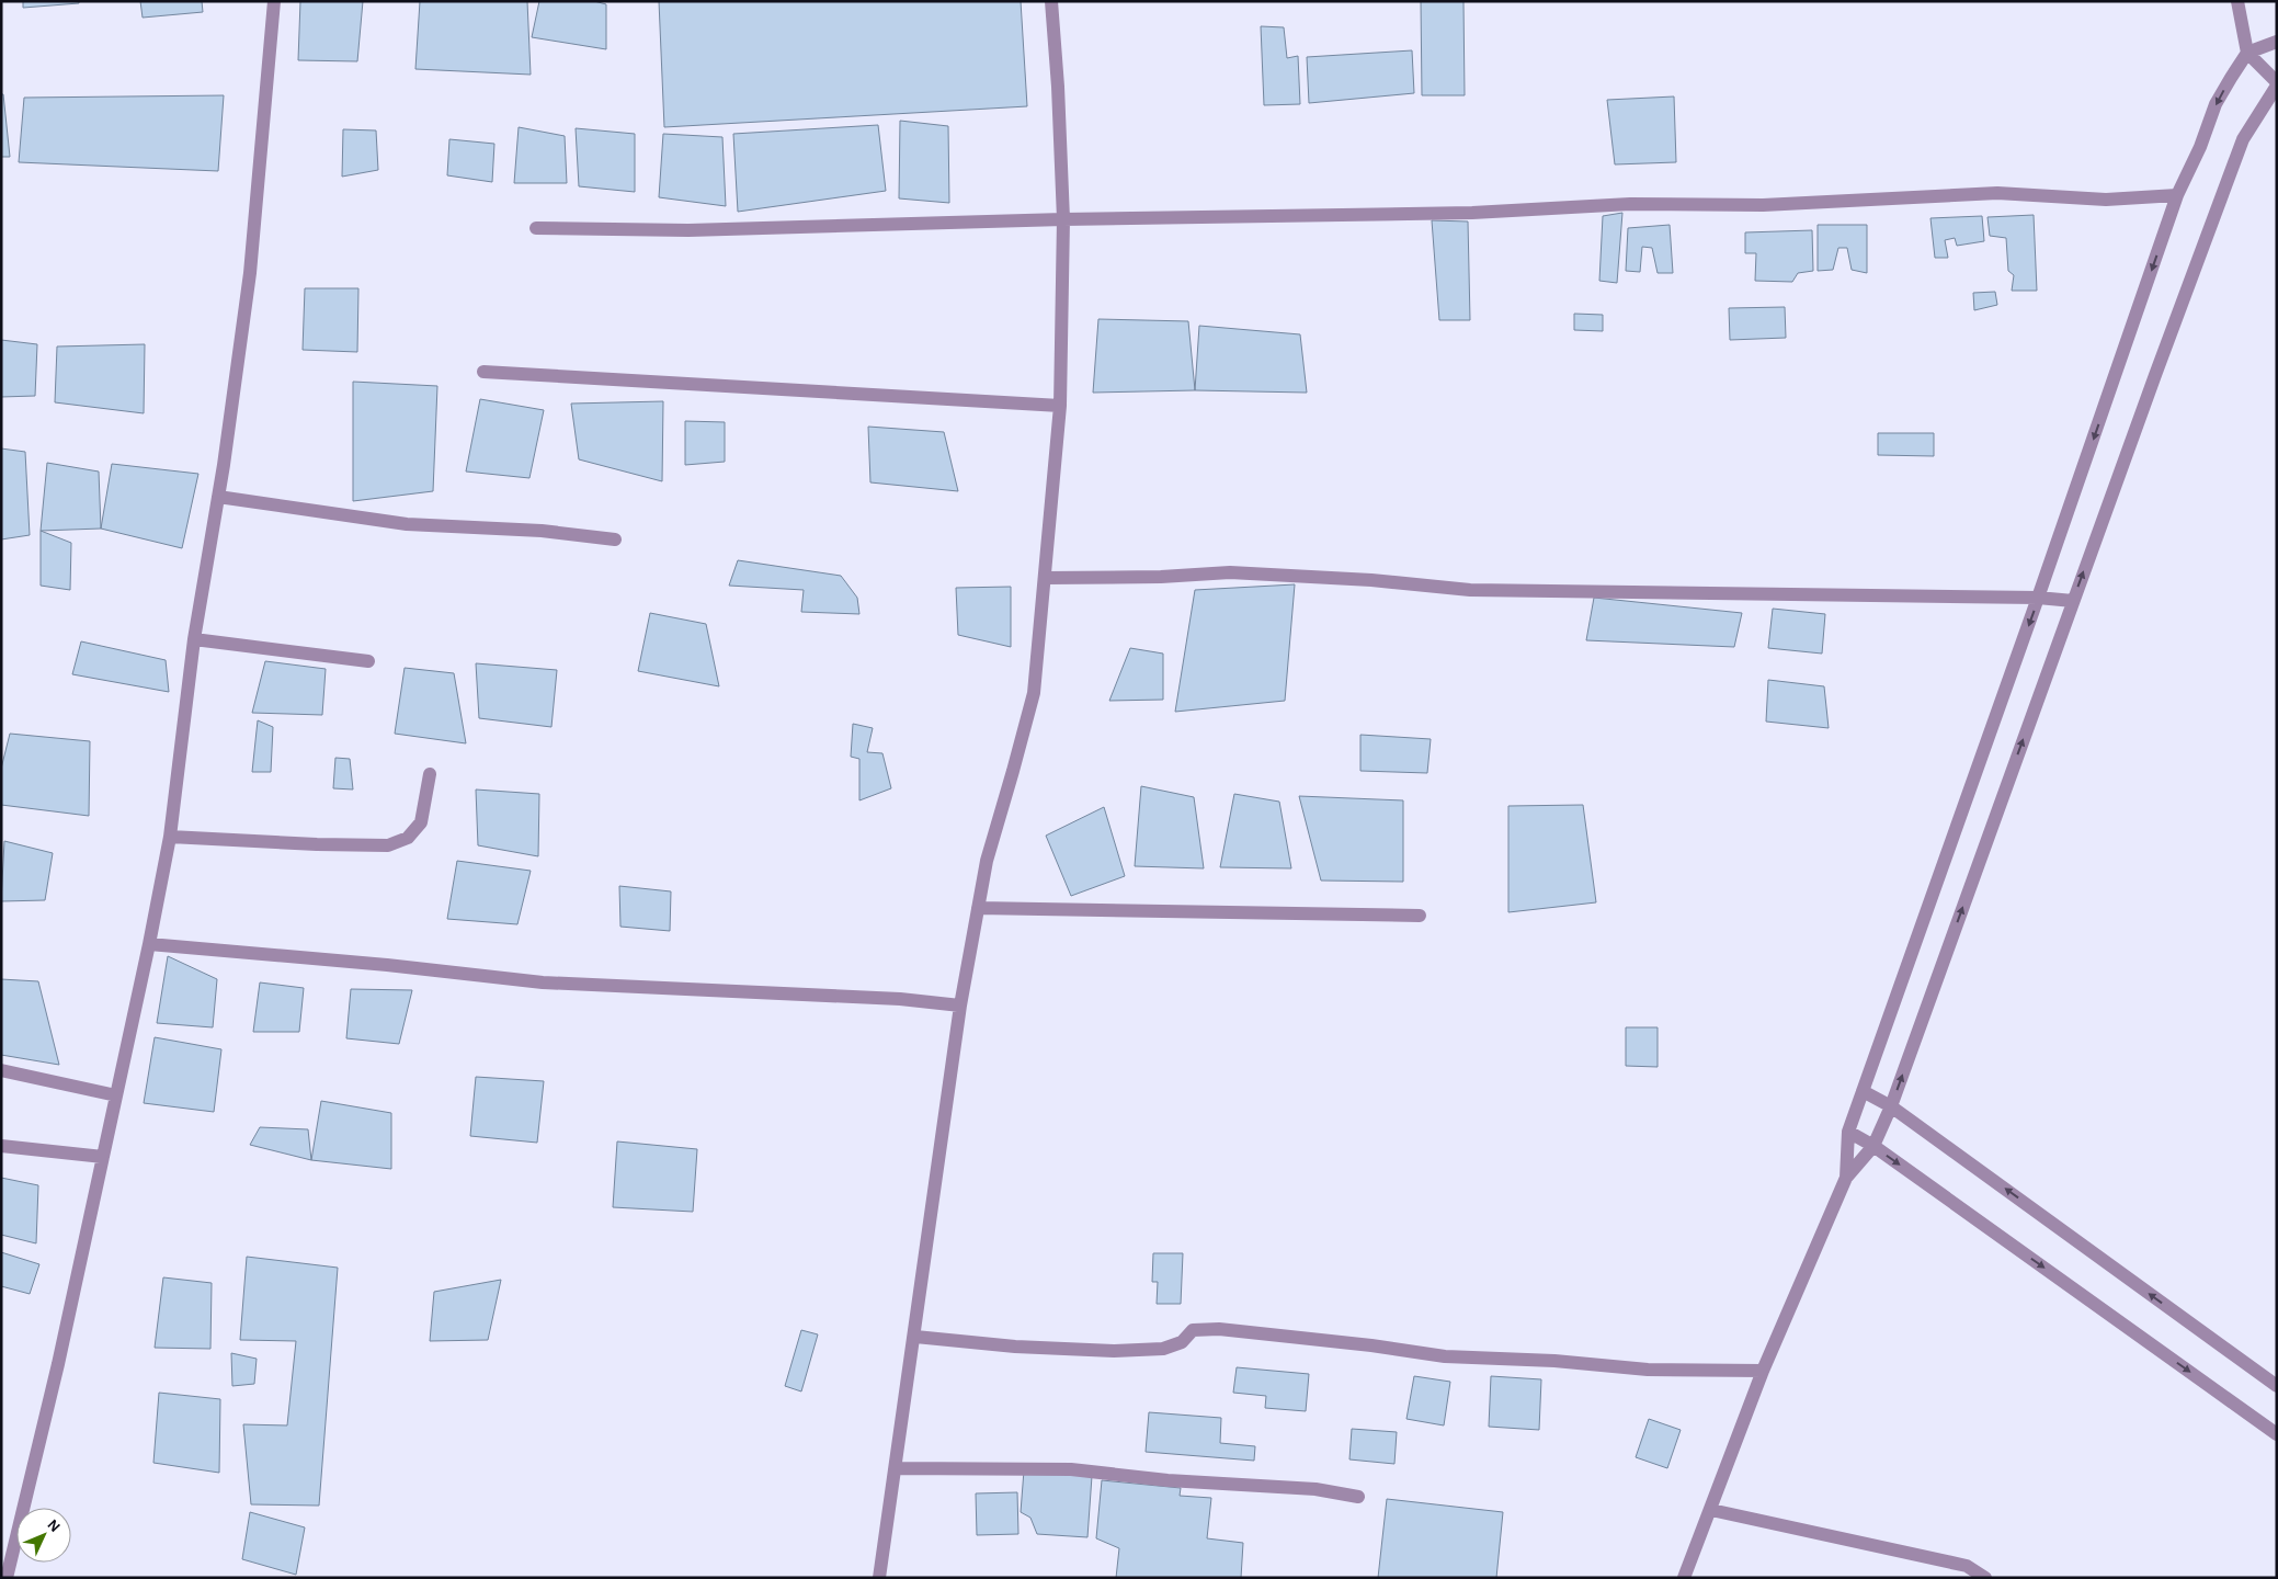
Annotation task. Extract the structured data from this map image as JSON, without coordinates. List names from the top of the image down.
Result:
{
  "north": "top right"
}
